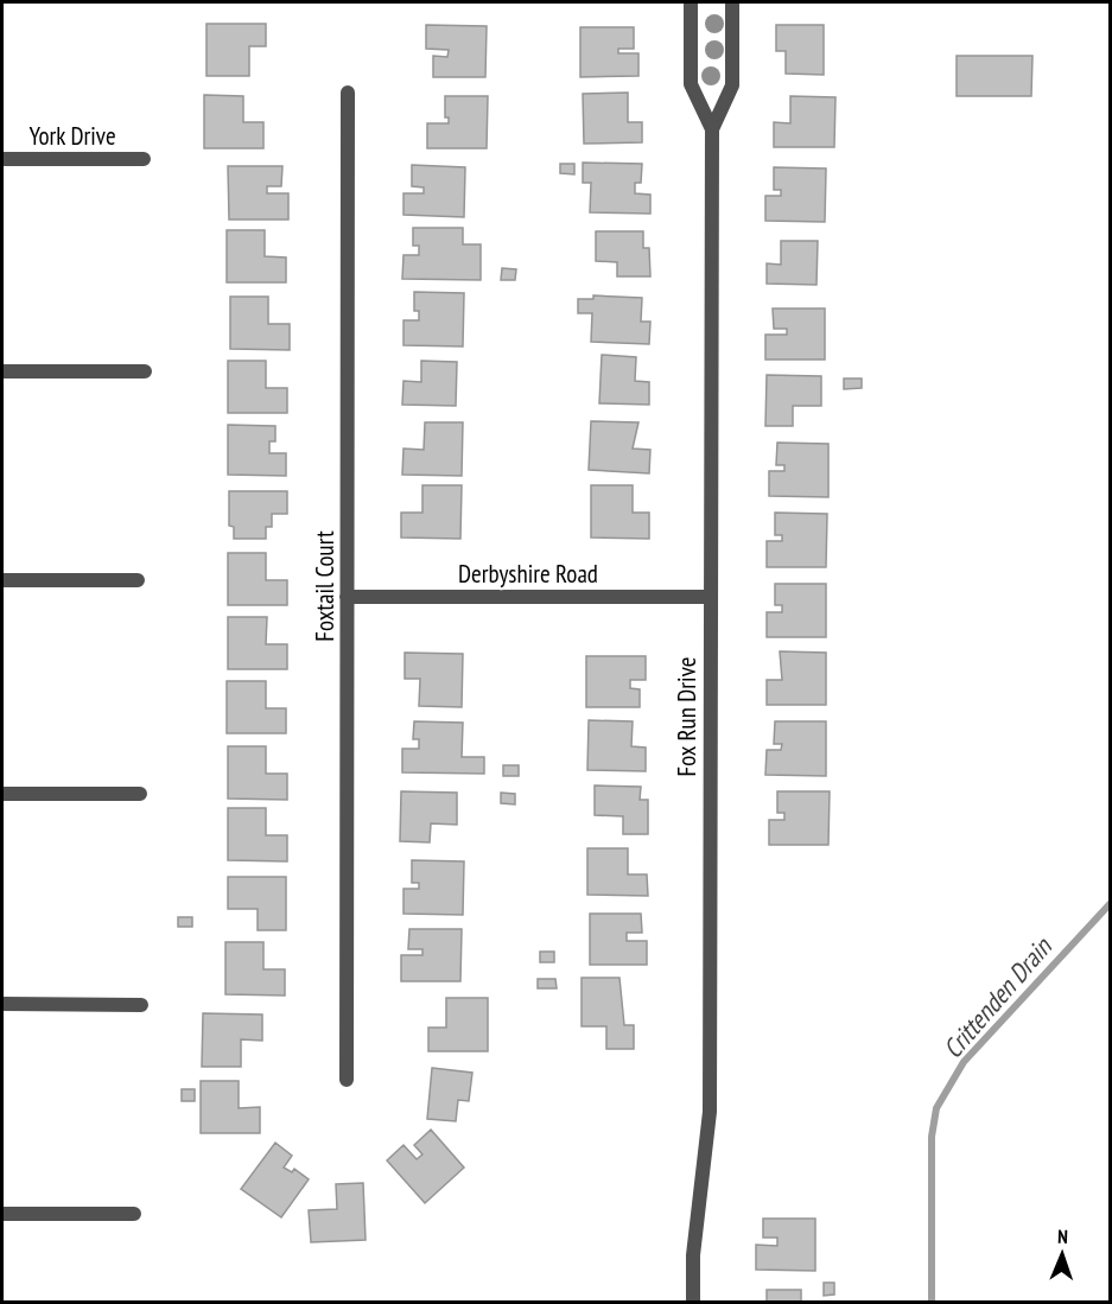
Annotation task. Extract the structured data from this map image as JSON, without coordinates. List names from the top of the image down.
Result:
{
  "streets": {
    "street": [
      "York Drive",
      "Derbyshire Road",
      "Foxtail Court",
      "Fox Run Drive"
    ]
  },
  "crossings": [
    ["Derbyshire Road", "Foxtail Court"],
    ["Derbyshire Road", "Fox Run Drive"]
  ],
  "water": ["Crittenden Drain"],
  "north": "top"
}
